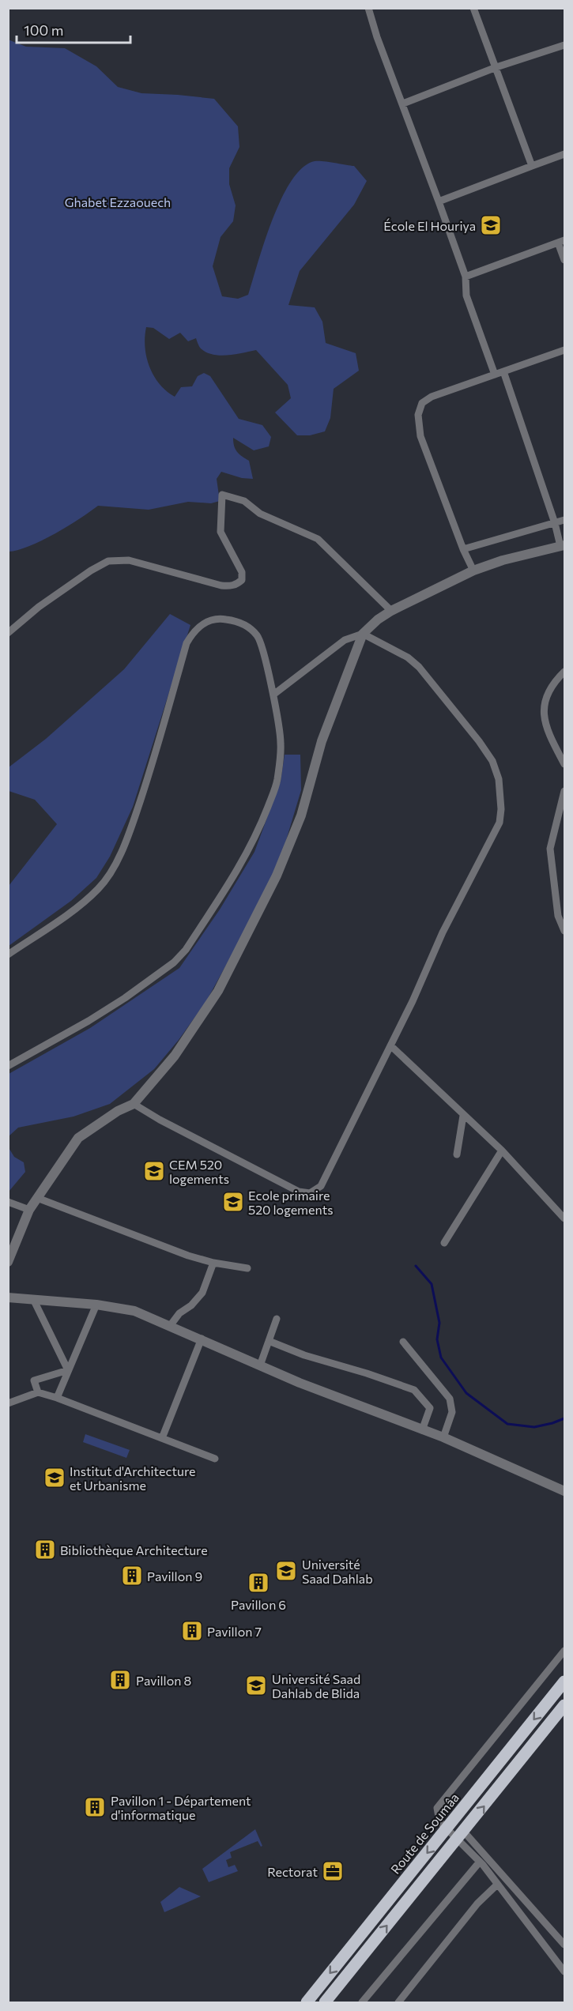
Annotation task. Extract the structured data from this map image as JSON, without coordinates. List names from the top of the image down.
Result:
{
  "streets": {
    "highway": ["Route de Soumâa"]
  },
  "parks": ["Ghabet Ezzaouech"],
  "places": {
    "school or university": [
      "École El Houriya",
      "CEM 520 logements",
      "Ecole primaire 520 logements",
      "Institut d'Architecture et Urbanisme",
      "Université Saad Dahlab",
      "Université Saad Dahlab de Blida"
    ],
    "building": [
      "Bibliothèque Architecture",
      "Pavillon 9",
      "Pavillon 6",
      "Pavillon 7",
      "Pavillon 8",
      "Pavillon 1 - Département d'informatique"
    ],
    "office": ["Rectorat"]
  },
  "scale_bar": "100 m"
}
